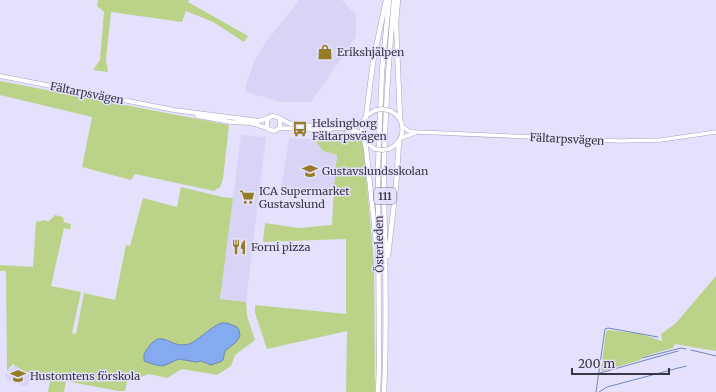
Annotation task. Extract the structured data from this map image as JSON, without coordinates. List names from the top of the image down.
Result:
{
  "streets": {
    "main road": ["Fältarpsvägen", "111", "Österleden"]
  },
  "places": {
    "shop": ["Erikshjälpen"],
    "bus stop": ["Helsingborg Fältarpsvägen"],
    "school or university": ["Gustavslundsskolan", "Hustomtens förskola"],
    "supermarket": ["ICA Supermarket Gustavslund"],
    "restaurant": ["Forni pizza"]
  },
  "scale_bar": "200 m"
}
